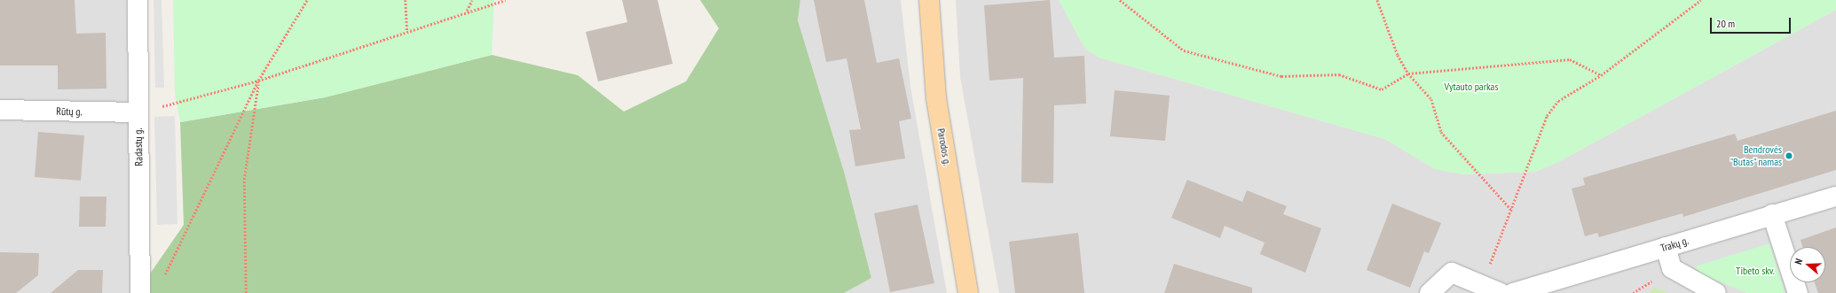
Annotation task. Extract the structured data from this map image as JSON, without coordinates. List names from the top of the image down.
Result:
{
  "streets": {
    "main road": ["Parodos g."],
    "street": ["Rūtų g.", "Radastų g.", "Trakų g."]
  },
  "crossings": [
    ["Rūtų g.", "Radastų g."]
  ],
  "parks": ["Vytauto parkas", "Tibeto skv."],
  "places": ["Bendrovės \"Butas\" namas"],
  "scale_bar": "20 m",
  "north": "left"
}
